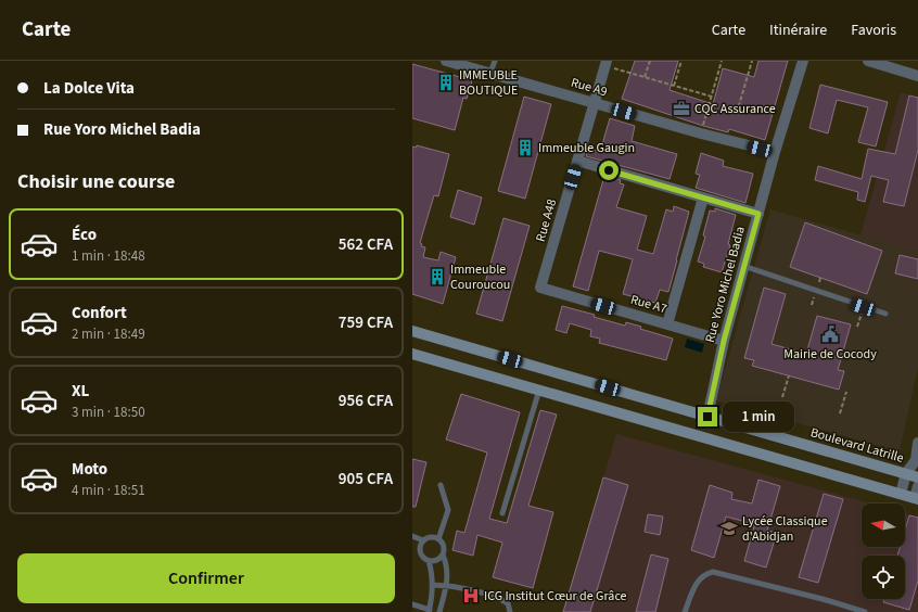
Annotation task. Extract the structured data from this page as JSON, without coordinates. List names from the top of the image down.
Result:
{
  "streets": {
    "street": [
      "Rue A9",
      "Rue A48",
      "Rue Yoro Michel Badia",
      "Rue A7",
      "Boulevard Latrille"
    ]
  },
  "crossings": [
    ["Rue A9", "Rue A48"],
    ["Rue A9", "Rue Yoro Michel Badia"],
    ["Rue A48", "Rue A7"],
    ["Rue Yoro Michel Badia", "Rue A7"],
    ["Rue Yoro Michel Badia", "Boulevard Latrille"]
  ],
  "places": {
    "building": ["IMMEUBLE BOUTIQUE", "Immeuble Gaugin", "Immeuble Couroucou"],
    "office": ["CQC Assurance"],
    "public building": ["Mairie de Cocody"],
    "school or university": ["Lycée Classique d'Abidjan"],
    "hospital": ["ICG Institut Cœur de Grâce"]
  },
  "north": "left",
  "page": {
    "header": "Carte",
    "nav": ["Carte", "Itinéraire", "Favoris"],
    "banner": ["La Dolce Vita", "Rue Yoro Michel Badia"],
    "heading": "Choisir une course",
    "list": [
      {
        "name": "Éco",
        "note": "1 min · 18:48",
        "value": "562 CFA"
      },
      {
        "name": "Confort",
        "note": "2 min · 18:49",
        "value": "759 CFA"
      },
      {
        "name": "XL",
        "note": "3 min · 18:50",
        "value": "956 CFA"
      },
      {
        "name": "Moto",
        "note": "4 min · 18:51",
        "value": "905 CFA"
      }
    ],
    "bubble": "1 min",
    "buttons": "Confirmer"
  }
}
